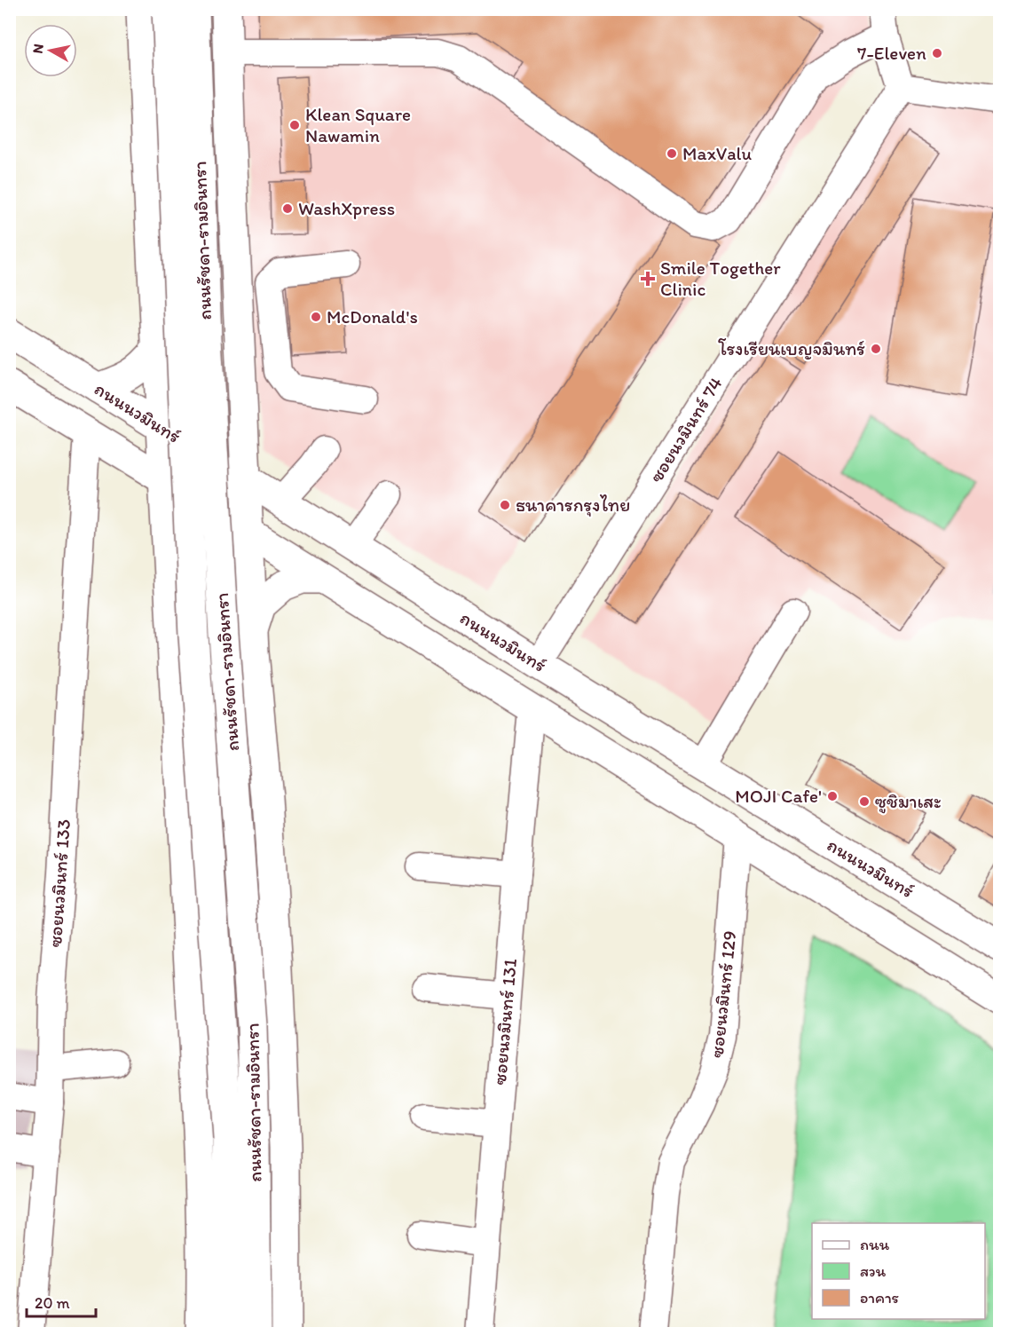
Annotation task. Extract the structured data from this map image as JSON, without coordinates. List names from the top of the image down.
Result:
{
  "streets": {
    "main road": ["ถนนรัชดา-รามอินทรา", "ถนนนวมินทร์"],
    "street": [
      "ซอยนวมินทร์ 74",
      "ซอยนวมินทร์ 133",
      "ซอยนวมินทร์ 129",
      "ซอยนวมินทร์ 131"
    ]
  },
  "crossings": [
    ["ถนนรัชดา-รามอินทรา", "ถนนนวมินทร์"],
    ["ถนนนวมินทร์", "ซอยนวมินทร์ 74"]
  ],
  "places": {
    "other": [
      "7-Eleven",
      "Klean Square Nawamin",
      "MaxValu",
      "WashXpress",
      "McDonald's",
      "โรงเรียนเบญจมินทร์",
      "ธนาคารกรุงไทย",
      "MOJI Cafe'",
      "ซูชิมาเสะ"
    ],
    "health": ["Smile Together Clinic"]
  },
  "legend": ["ถนน", "สวน", "อาคาร"],
  "scale_bar": "20 m",
  "north": "left"
}
